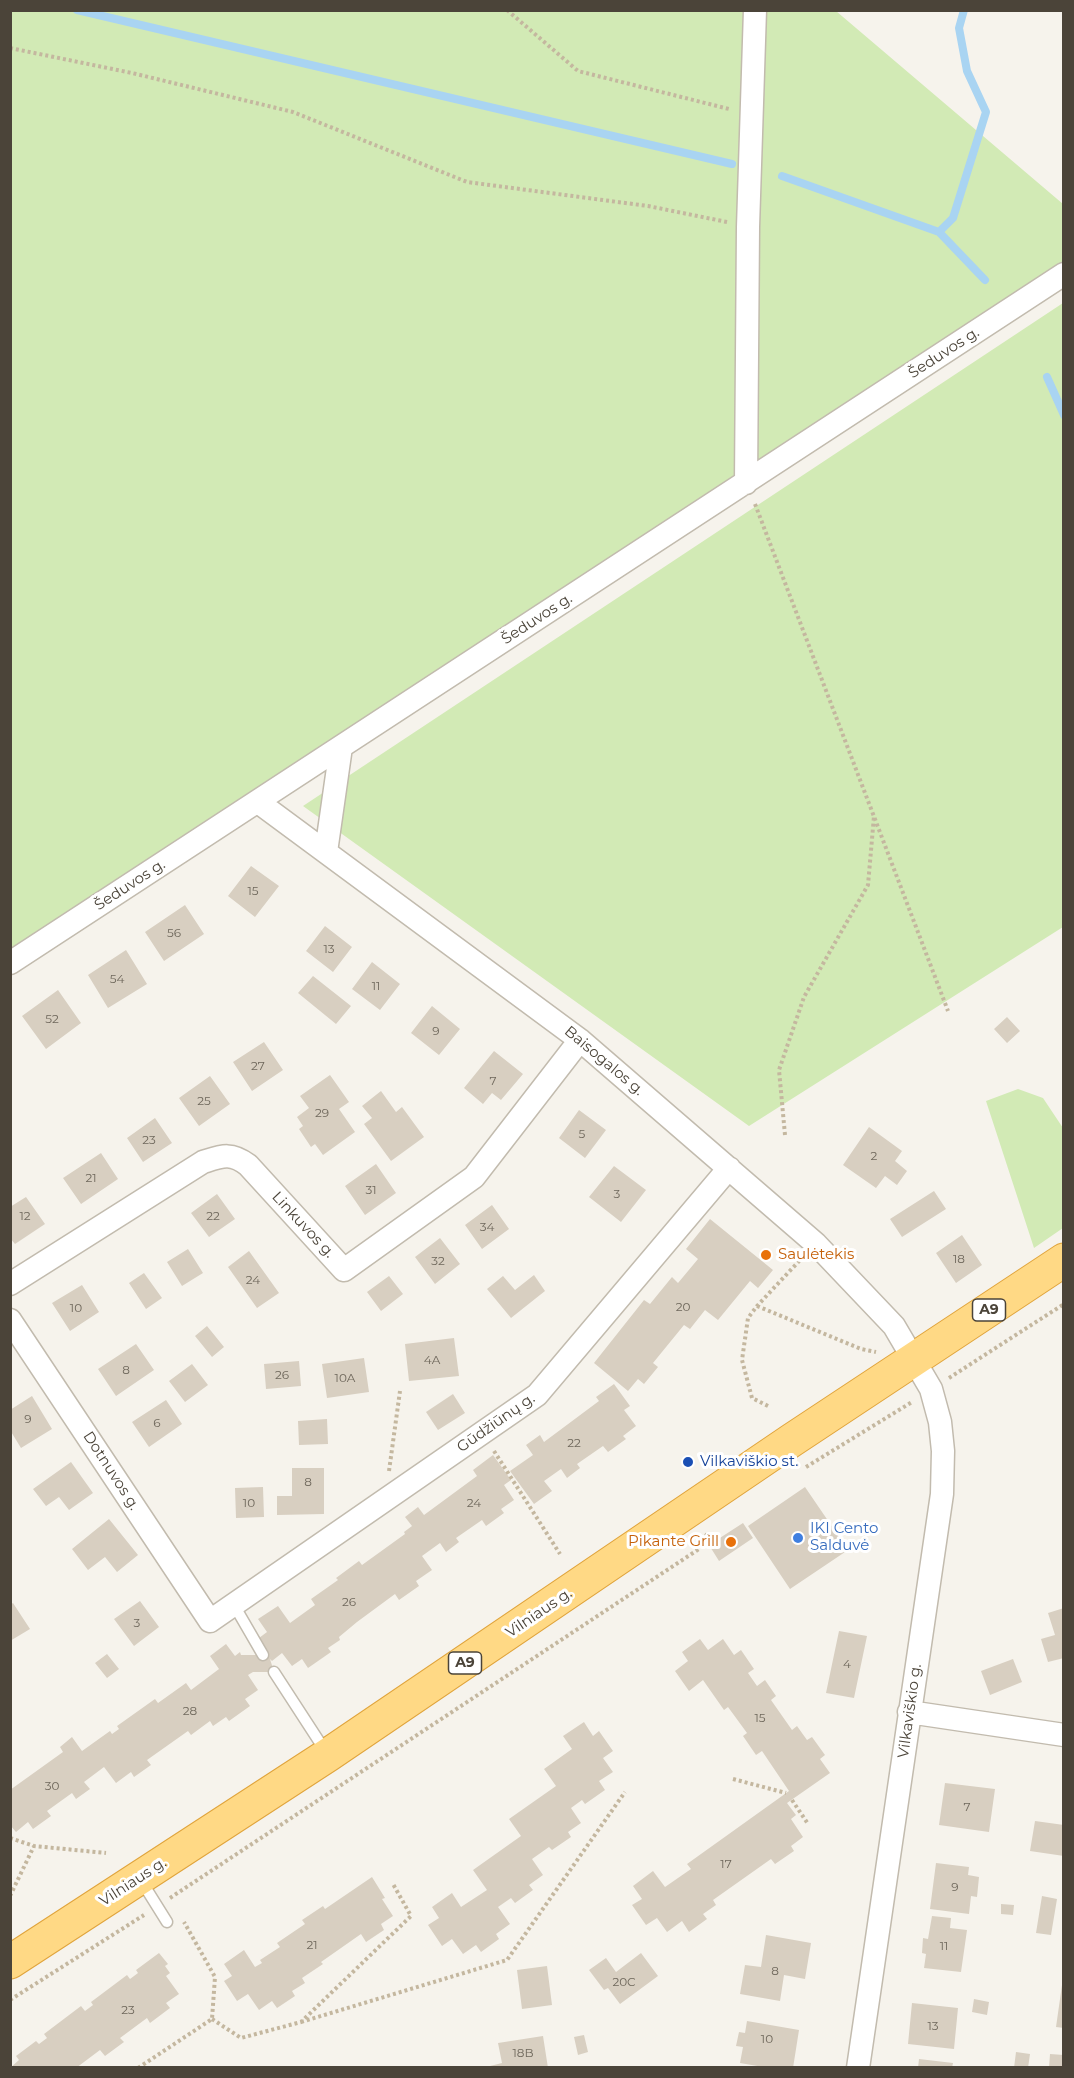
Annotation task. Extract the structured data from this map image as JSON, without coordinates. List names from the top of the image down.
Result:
{
  "streets": {
    "highway": ["A9", "Vilniaus g."],
    "street": [
      "Šeduvos g.",
      "Baisogalos g.",
      "Linkuvos g.",
      "Gūdžiūnų g.",
      "Dotnuvos g.",
      "Vilkaviškio g."
    ]
  },
  "crossings": [
    ["Šeduvos g.", "Baisogalos g."],
    ["Baisogalos g.", "Linkuvos g."],
    ["Baisogalos g.", "Gūdžiūnų g."],
    ["Baisogalos g.", "Vilniaus g."],
    ["Baisogalos g.", "Vilkaviškio g."],
    ["Gūdžiūnų g.", "Dotnuvos g."],
    ["Vilniaus g.", "Vilkaviškio g."]
  ],
  "places": [
    "Saulėtekis",
    "Vilkaviškio st.",
    "IKI Cento Salduvė",
    "Pikante Grill"
  ],
  "house_numbers": [
    "15",
    "56",
    "13",
    "54",
    "11",
    "52",
    "9",
    "27",
    "7",
    "25",
    "29",
    "5",
    "23",
    "2",
    "21",
    "31",
    "3",
    "12",
    "22",
    "34",
    "18",
    "32",
    "24",
    "20",
    "10",
    "4A",
    "8",
    "26",
    "10A",
    "9",
    "6",
    "22",
    "8",
    "10",
    "24",
    "26",
    "3",
    "4",
    "28",
    "15",
    "30",
    "7",
    "17",
    "9",
    "21",
    "11",
    "8",
    "20C",
    "23",
    "13",
    "10",
    "18B"
  ]
}
